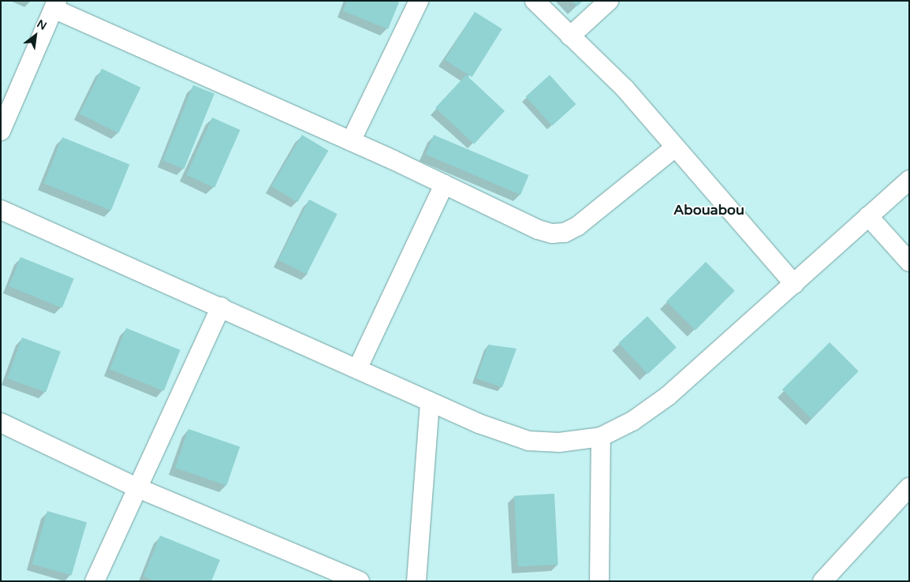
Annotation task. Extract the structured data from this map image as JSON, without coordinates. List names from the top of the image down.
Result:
{
  "districts": ["Abouabou"],
  "north": "top right"
}
